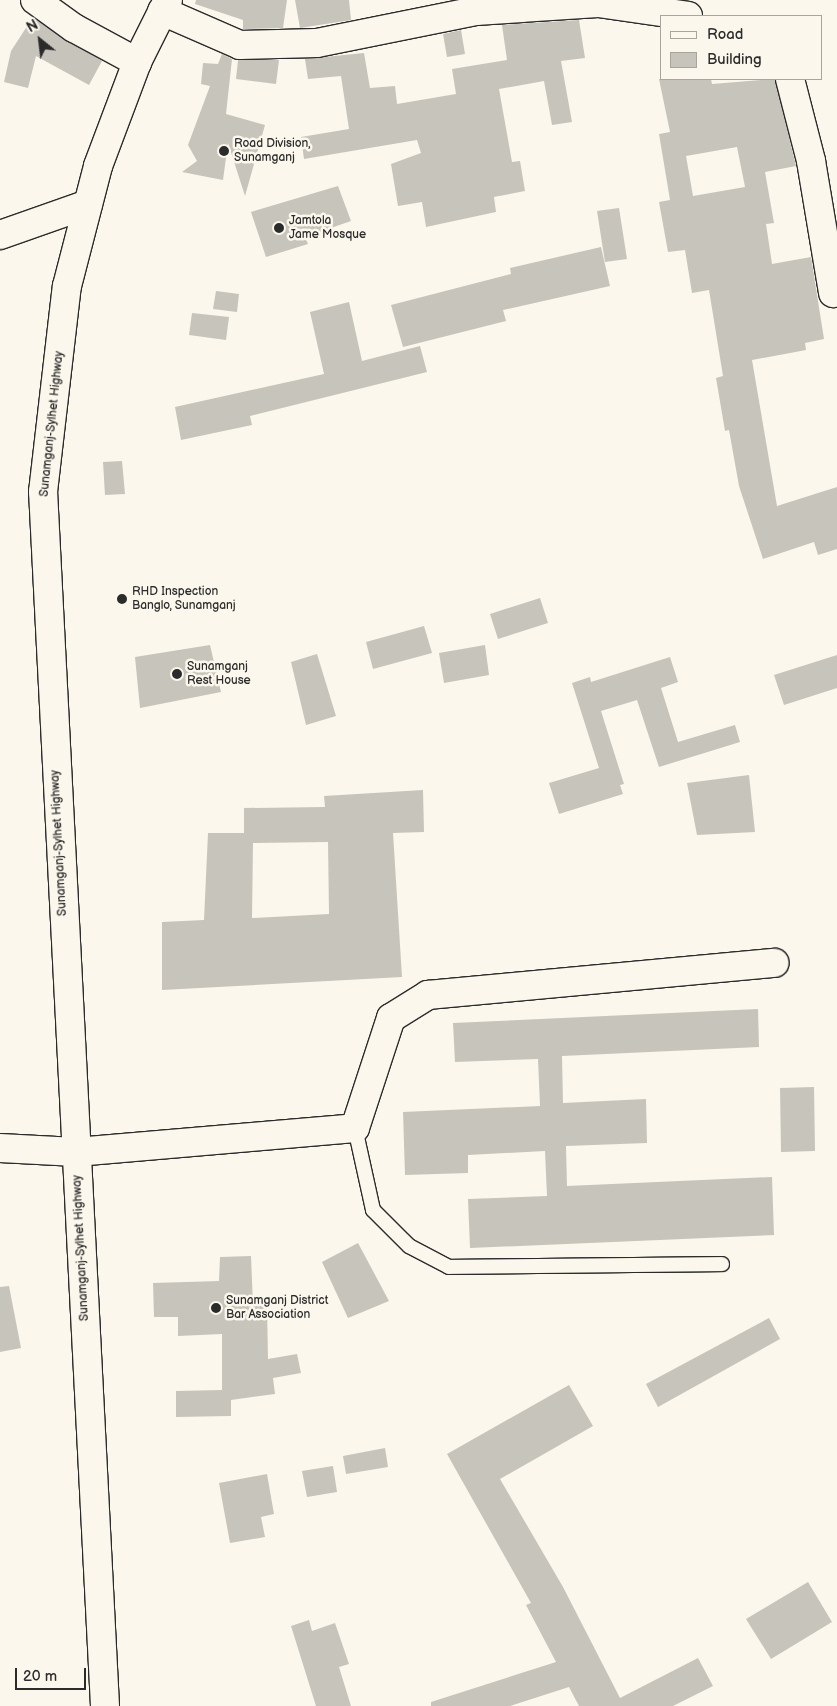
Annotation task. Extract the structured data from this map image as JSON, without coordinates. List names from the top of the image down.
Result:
{
  "streets": {
    "street": ["Sunamganj-Sylhet Highway"]
  },
  "places": [
    "Road Division, Sunamganj",
    "Jamtola Jame Mosque",
    "RHD Inspection Banglo, Sunamganj",
    "Sunamganj Rest House",
    "Sunamganj District Bar Association"
  ],
  "legend": ["Road", "Building"],
  "scale_bar": "20 m",
  "north": "top left"
}
